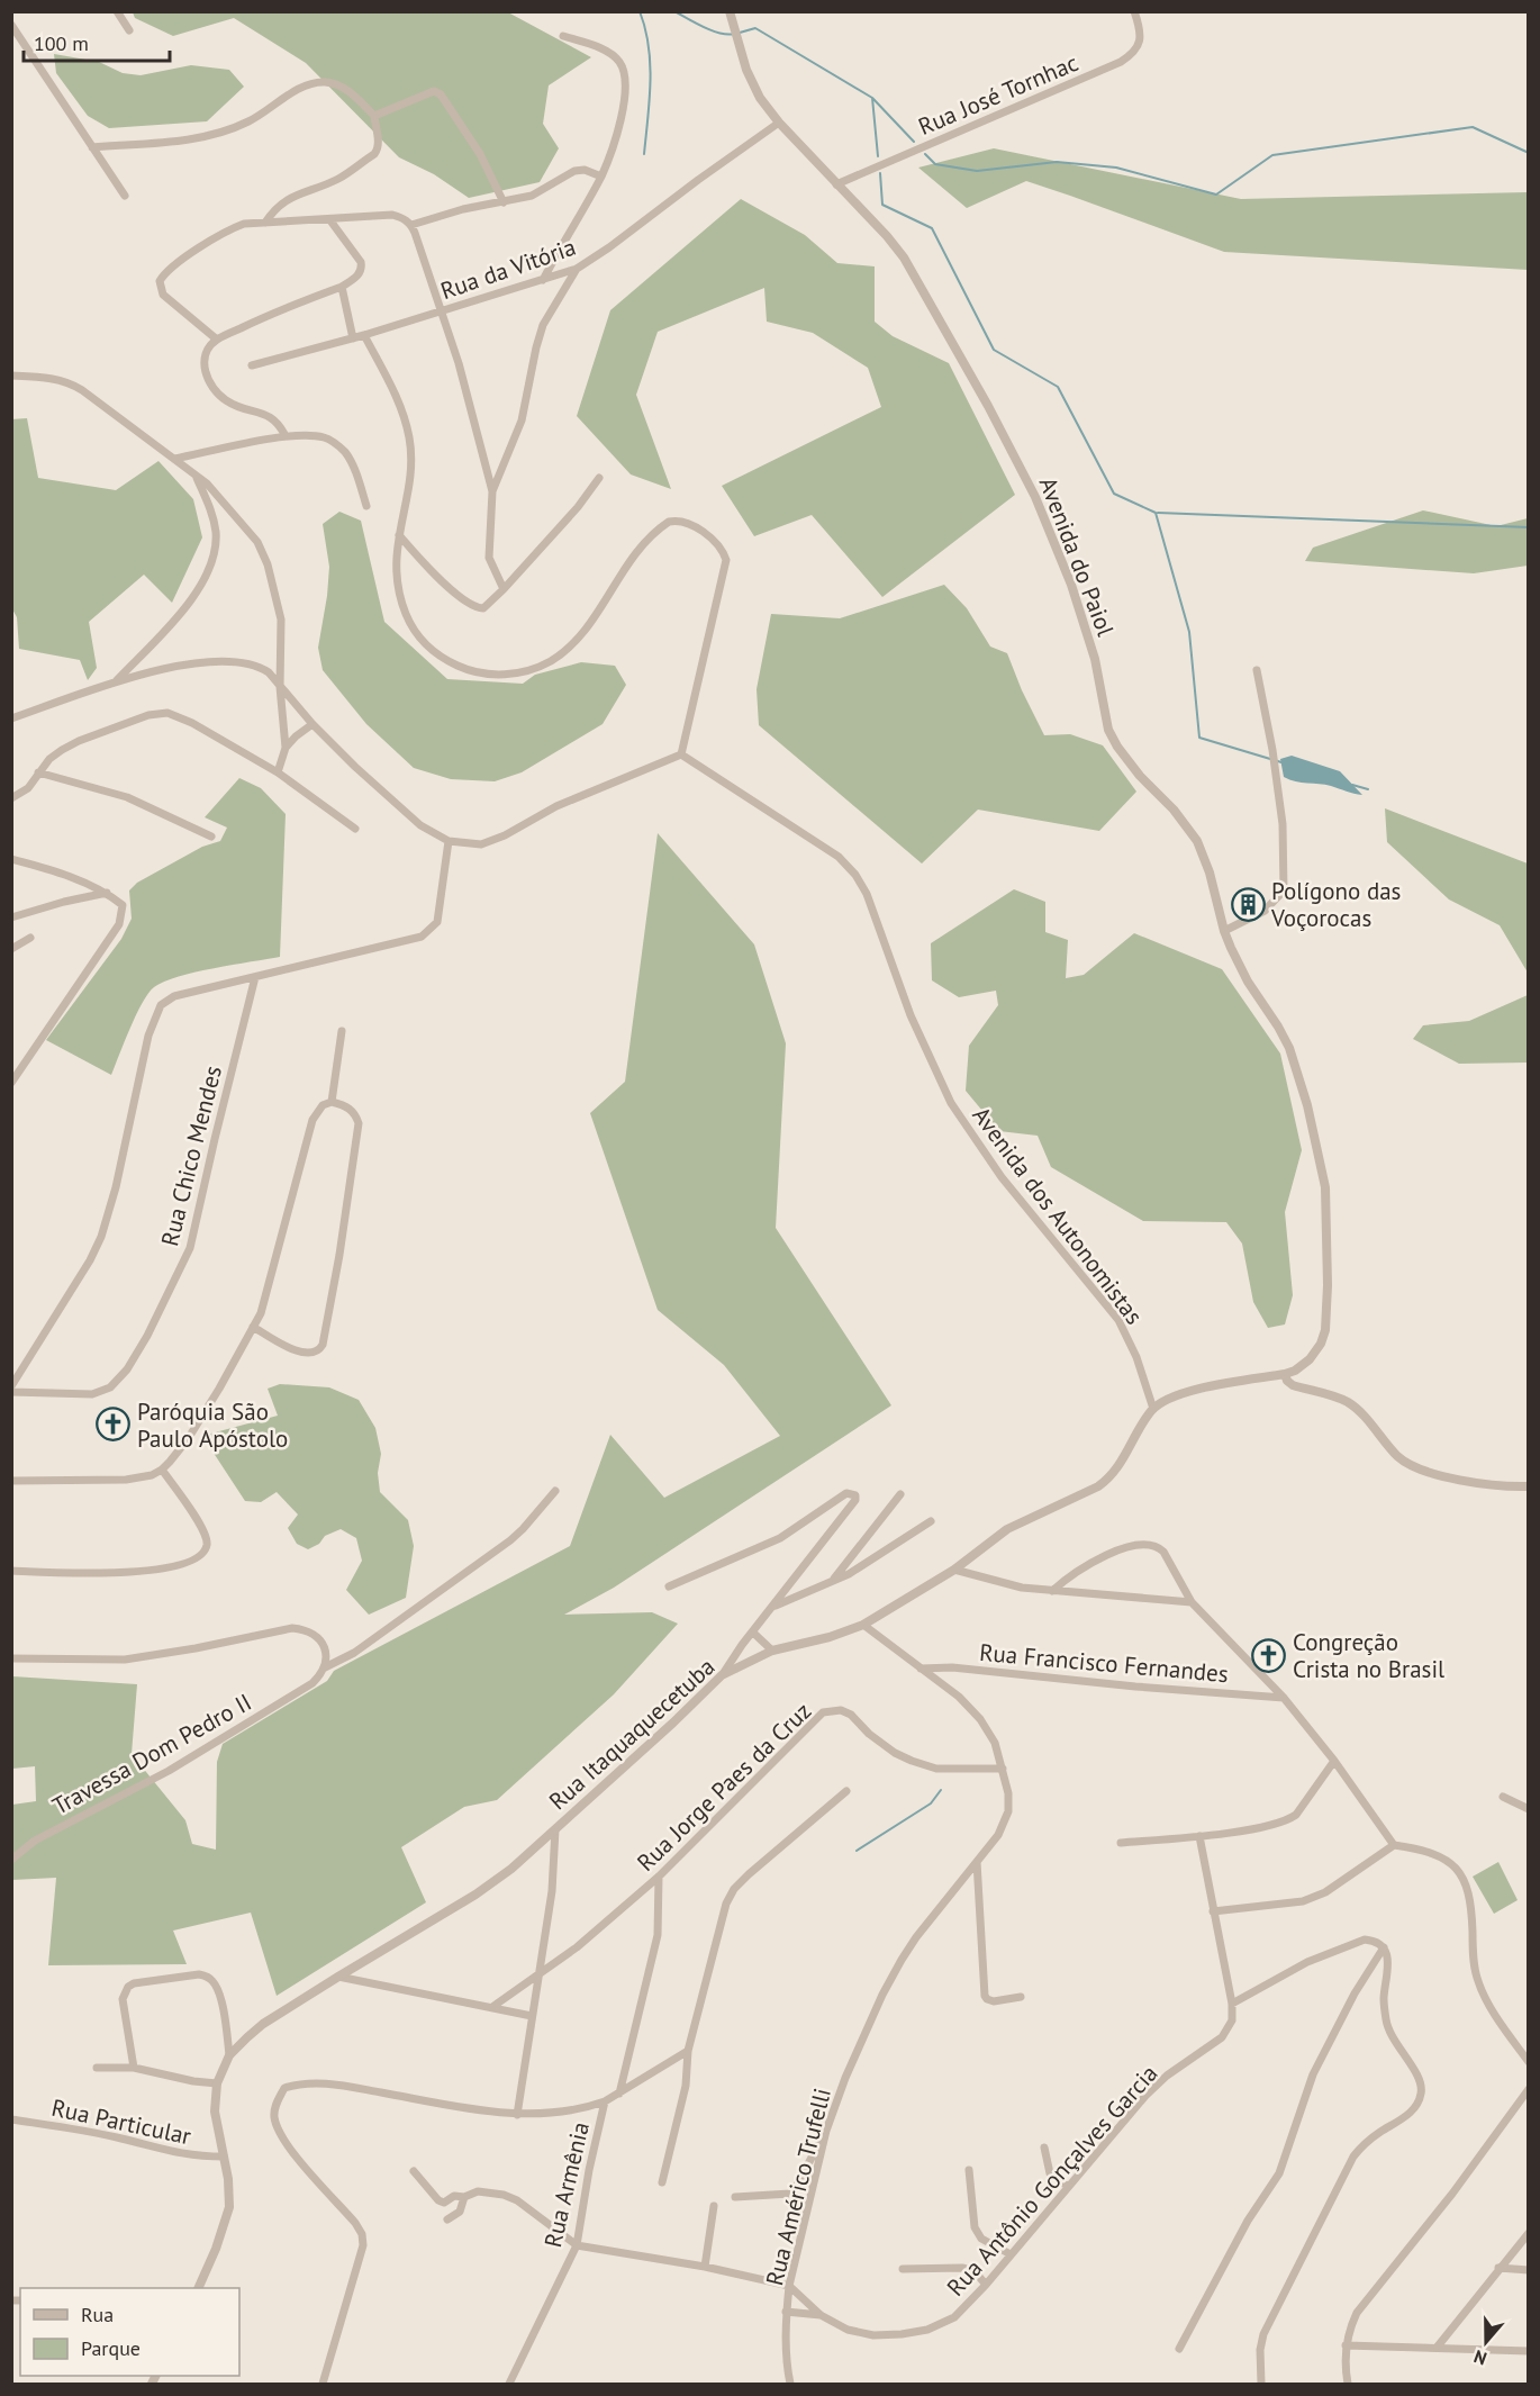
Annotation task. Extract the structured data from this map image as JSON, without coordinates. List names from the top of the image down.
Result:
{
  "streets": {
    "street": [
      "Rua José Tornhac",
      "Rua da Vitória",
      "Avenida do Paiol",
      "Rua Chico Mendes",
      "Avenida dos Autonomistas",
      "Rua Francisco Fernandes",
      "Rua Itaquaquecetuba",
      "Travessa Dom Pedro II",
      "Rua Jorge Paes da Cruz",
      "Rua Particular",
      "Rua Antônio Gonçalves Garcia",
      "Rua Armênia",
      "Rua Américo Trufelli"
    ]
  },
  "crossings": [
    ["Rua José Tornhac", "Avenida do Paiol"],
    ["Rua da Vitória", "Avenida do Paiol"],
    ["Avenida dos Autonomistas", "Rua Itaquaquecetuba"],
    ["Rua Francisco Fernandes", "Rua Américo Trufelli"],
    ["Rua Itaquaquecetuba", "Rua Particular"],
    ["Rua Itaquaquecetuba", "Rua Américo Trufelli"],
    ["Rua Jorge Paes da Cruz", "Rua Américo Trufelli"],
    ["Rua Antônio Gonçalves Garcia", "Rua Américo Trufelli"]
  ],
  "places": {
    "building": ["Polígono das Voçorocas"],
    "church": ["Paróquia São Paulo Apóstolo", "Congreção Crista no Brasil"]
  },
  "legend": ["Rua", "Parque"],
  "scale_bar": "100 m",
  "north": "bottom"
}
